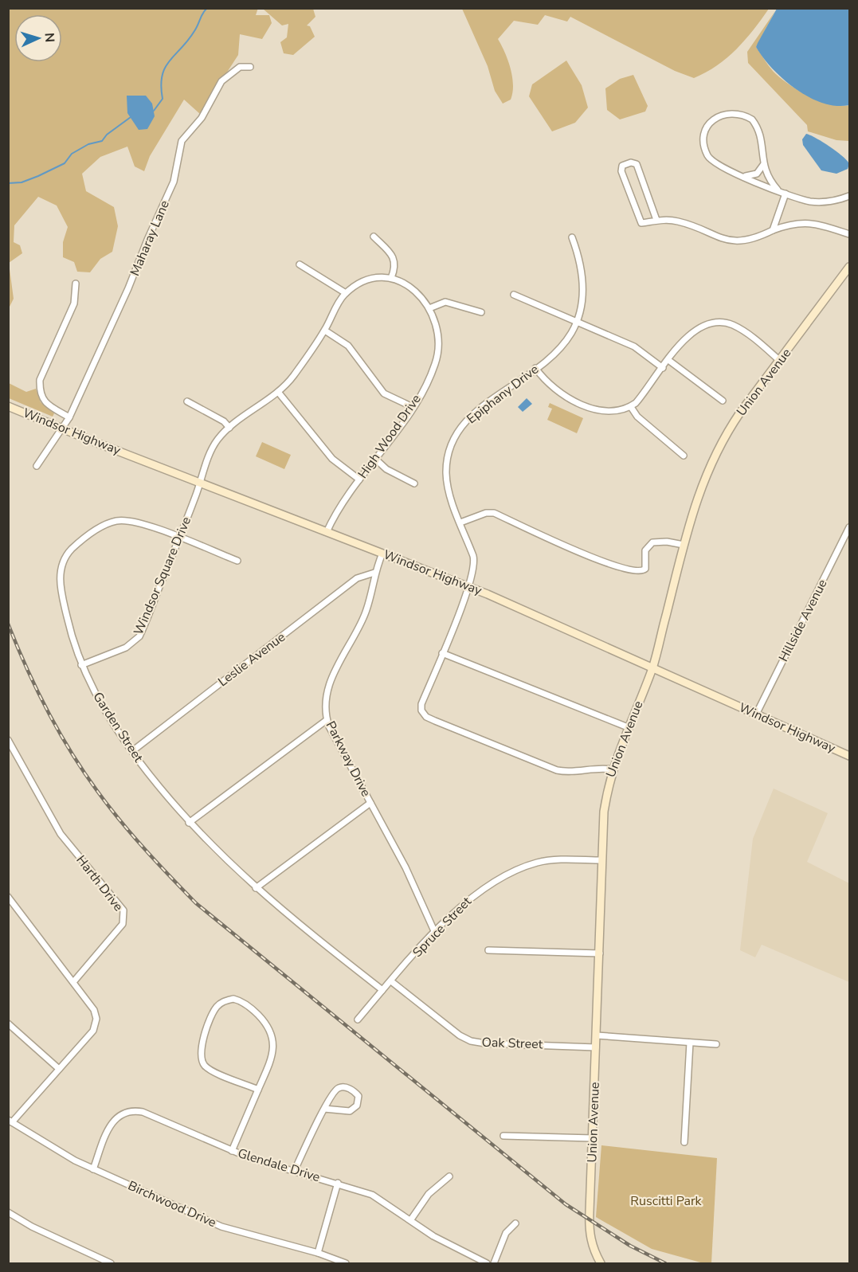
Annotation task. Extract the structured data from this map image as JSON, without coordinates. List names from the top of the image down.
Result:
{
  "streets": {
    "street": [
      "Maharay Lane",
      "Union Avenue",
      "Epiphany Drive",
      "Windsor Highway",
      "High Wood Drive",
      "Windsor Square Drive",
      "Hillside Avenue",
      "Leslie Avenue",
      "Garden Street",
      "Parkway Drive",
      "Harth Drive",
      "Spruce Street",
      "Oak Street",
      "Glendale Drive",
      "Birchwood Drive"
    ]
  },
  "crossings": [
    ["Maharay Lane", "Windsor Highway"],
    ["Union Avenue", "Epiphany Drive"],
    ["Union Avenue", "Windsor Highway"],
    ["Union Avenue", "Spruce Street"],
    ["Union Avenue", "Oak Street"],
    ["Epiphany Drive", "Windsor Highway"],
    ["Windsor Highway", "High Wood Drive"],
    ["Windsor Highway", "Windsor Square Drive"],
    ["Windsor Highway", "Hillside Avenue"],
    ["Windsor Highway", "Parkway Drive"],
    ["Windsor Square Drive", "Garden Street"],
    ["Leslie Avenue", "Garden Street"],
    ["Leslie Avenue", "Parkway Drive"],
    ["Garden Street", "Spruce Street"],
    ["Parkway Drive", "Spruce Street"],
    ["Spruce Street", "Oak Street"],
    ["Glendale Drive", "Birchwood Drive"]
  ],
  "parks": ["Ruscitti Park"],
  "north": "right"
}
